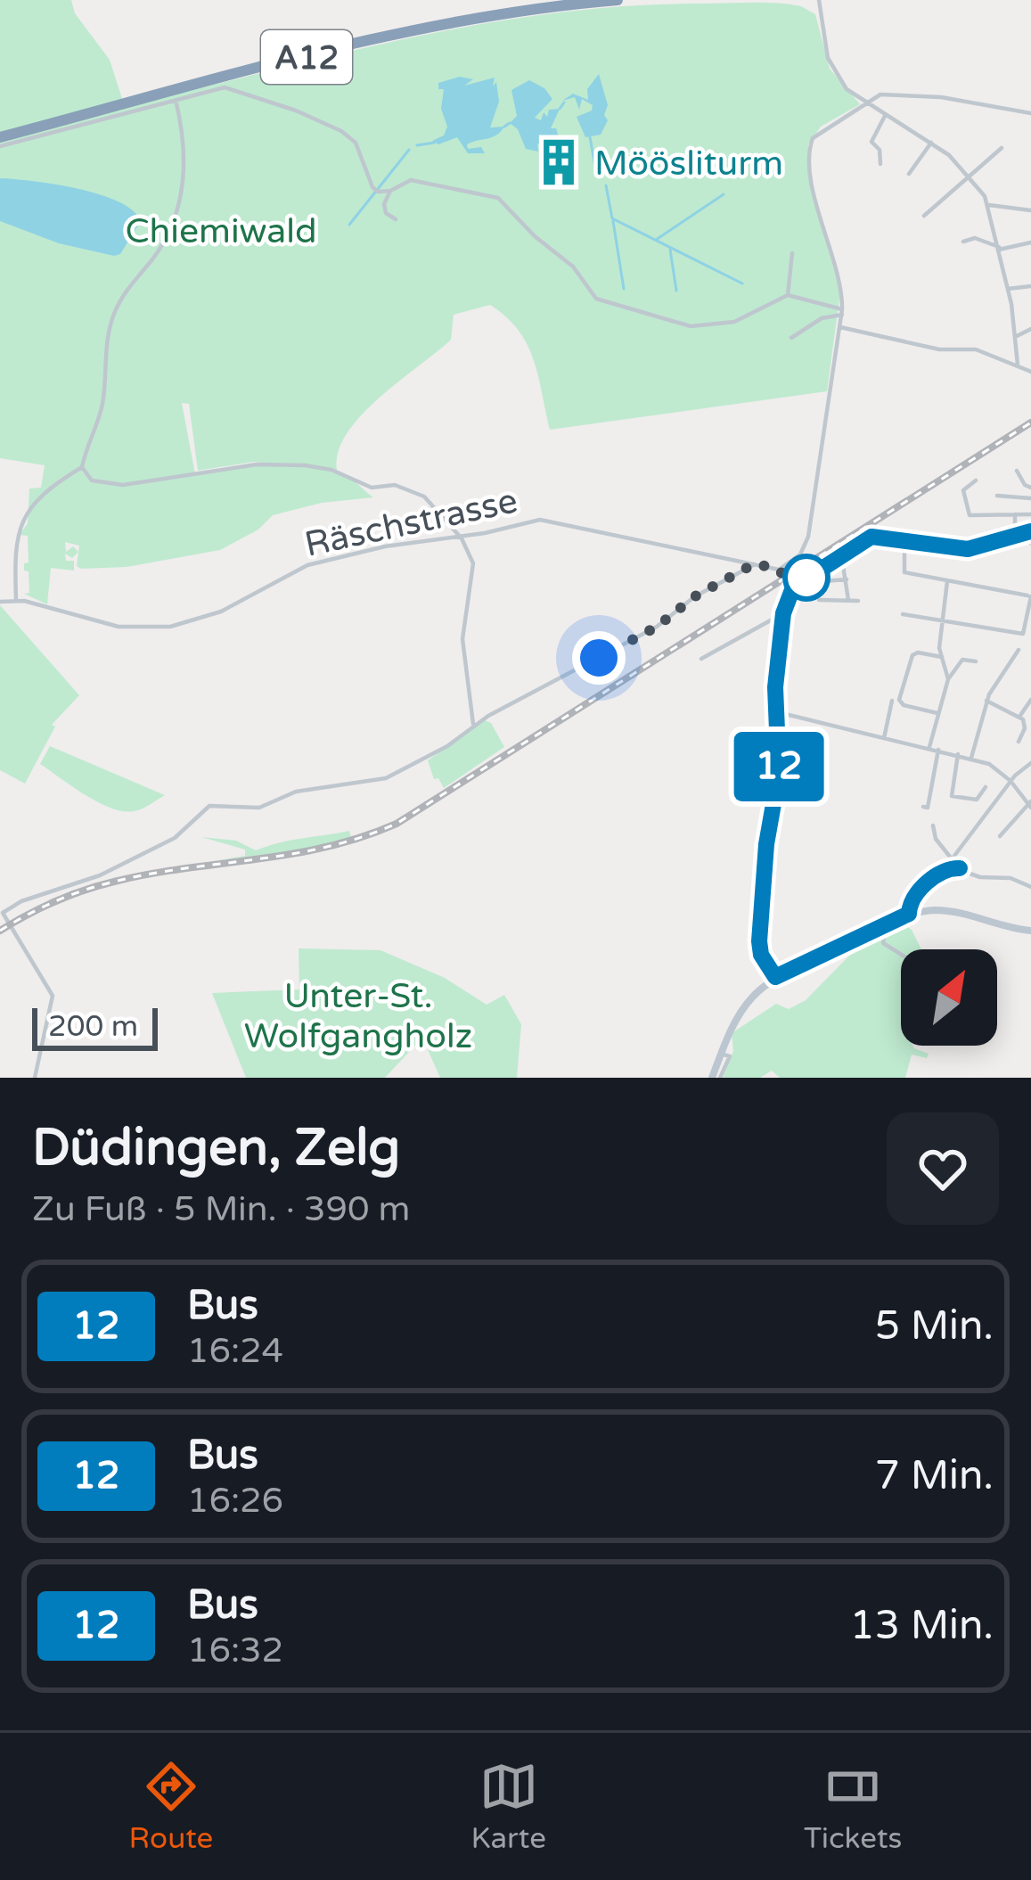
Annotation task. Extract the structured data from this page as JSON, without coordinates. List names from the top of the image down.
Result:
{
  "streets": {
    "highway": ["A12"],
    "street": ["Räschstrasse"]
  },
  "parks": ["Chiemiwald", "Unter-St. Wolfgangholz"],
  "places": {
    "building": ["Möösliturm"]
  },
  "lines": ["bus line 12"],
  "scale_bar": "200 m",
  "north": "top right",
  "page": {
    "on_map": "12",
    "scale": "200 m",
    "heading": ["Düdingen, Zelg", "Zu Fuß · 5 Min. · 390 m"],
    "list": [
      {
        "mark": "12",
        "name": "Bus",
        "note": "16:24",
        "value": "5 Min."
      },
      {
        "mark": "12",
        "name": "Bus",
        "note": "16:26",
        "value": "7 Min."
      },
      {
        "mark": "12",
        "name": "Bus",
        "note": "16:32",
        "value": "13 Min."
      }
    ],
    "tabs": ["Route", "Karte", "Tickets"]
  }
}
